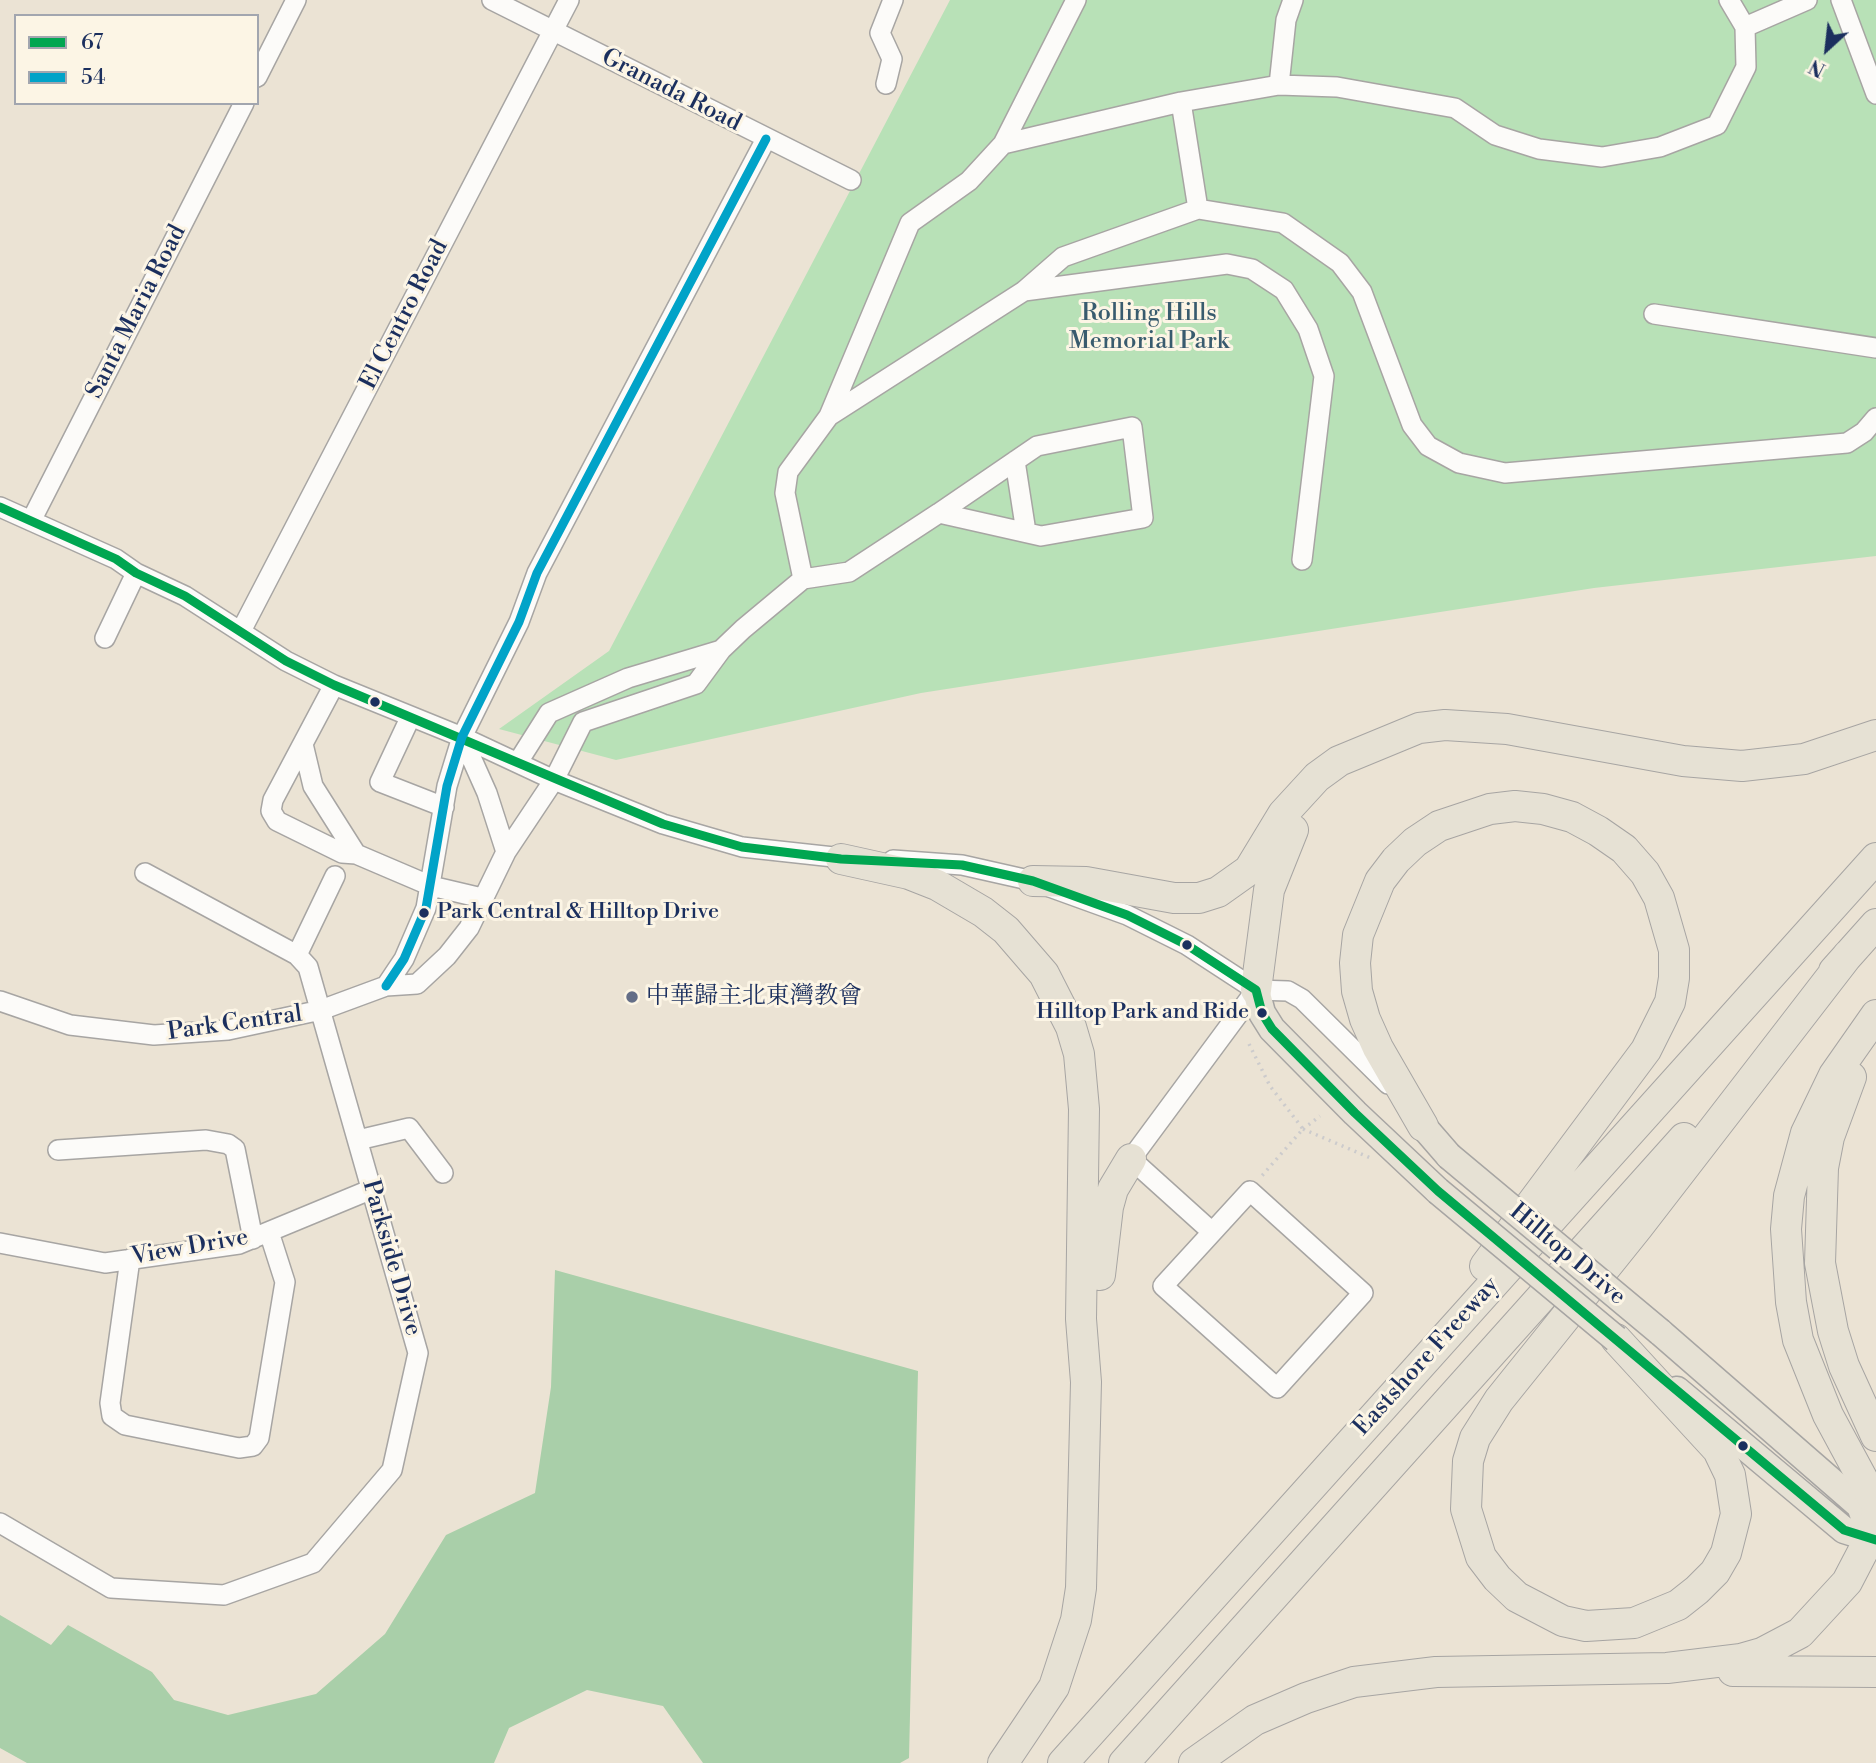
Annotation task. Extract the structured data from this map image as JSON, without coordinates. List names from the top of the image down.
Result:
{
  "streets": {
    "highway": ["Eastshore Freeway"],
    "main road": ["Hilltop Drive"],
    "street": [
      "Granada Road",
      "Santa Maria Road",
      "El Centro Road",
      "Park Central",
      "View Drive",
      "Parkside Drive"
    ]
  },
  "crossings": [
    ["Granada Road", "El Centro Road"],
    ["Park Central", "Parkside Drive"],
    ["View Drive", "Parkside Drive"]
  ],
  "parks": ["Rolling Hills Memorial Park"],
  "places": ["Park Central & Hilltop Drive", "中華歸主北東灣教會", "Hilltop Park and Ride"],
  "lines": ["transit line 54", "transit line 67"],
  "legend": ["67", "54"],
  "north": "bottom left"
}
